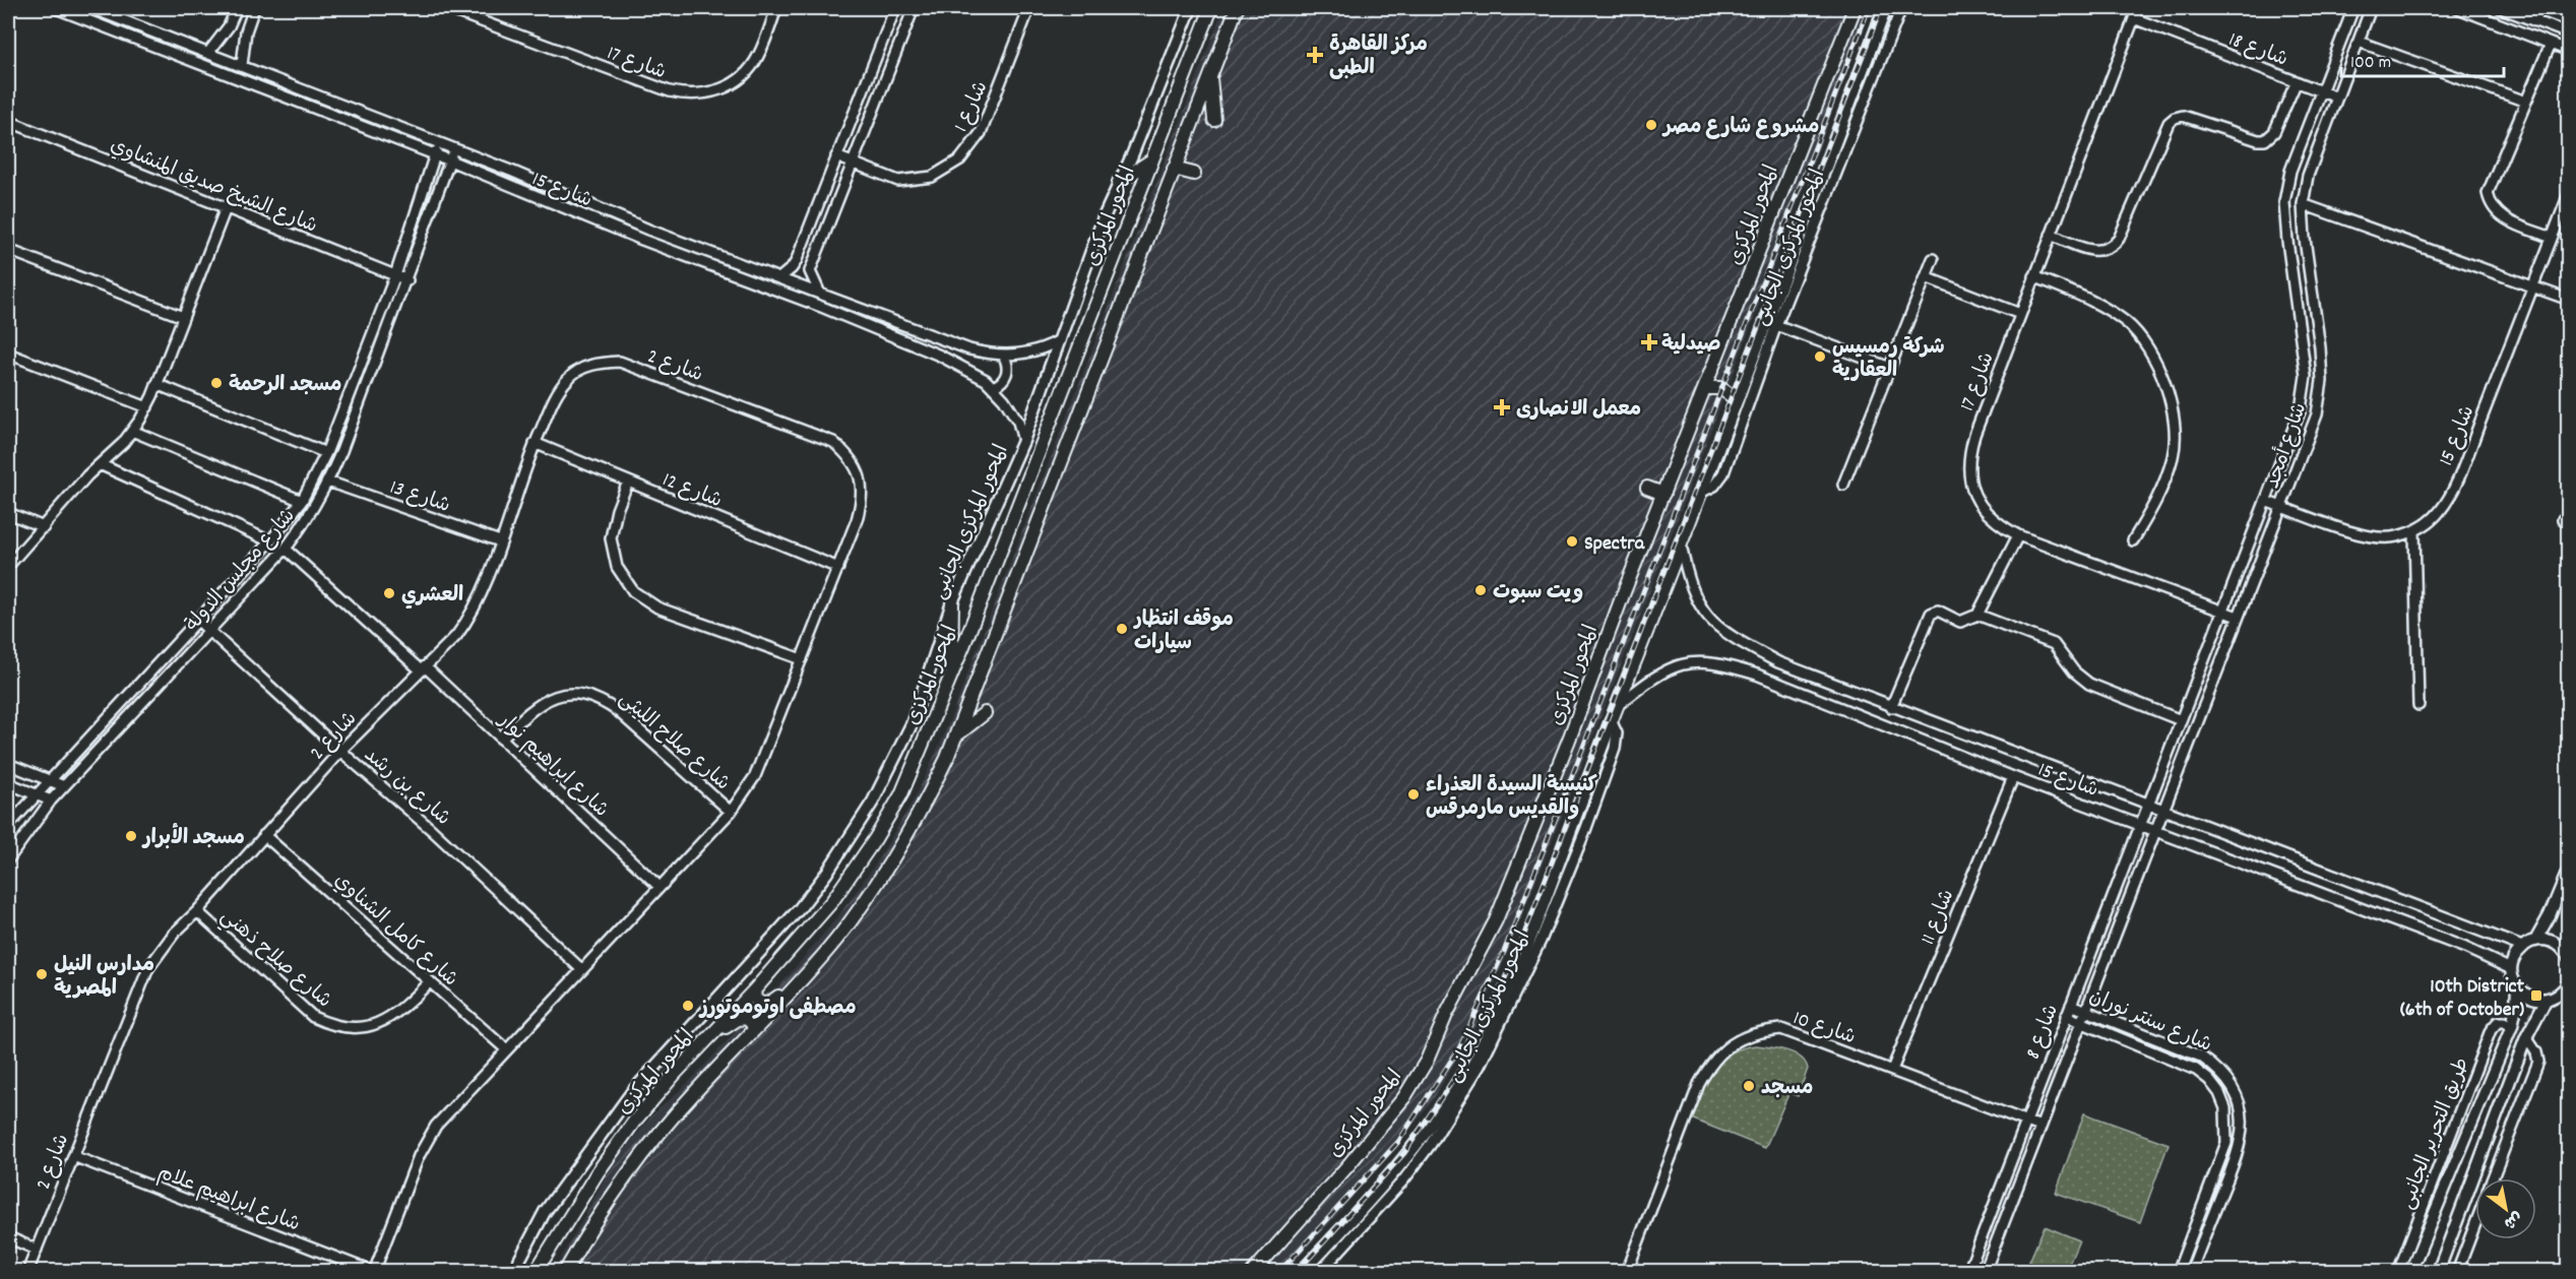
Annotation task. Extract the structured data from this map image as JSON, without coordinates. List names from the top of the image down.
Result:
{
  "streets": {
    "main road": ["المحور المركزى"],
    "street": [
      "شارع 18",
      "شارع 17",
      "شارع 1",
      "شارع الشيخ صديق المنشاوي",
      "شارع 15",
      "المحور المركزى الجانبى",
      "شارع 2",
      "شارع أمجد",
      "شارع 12",
      "شارع 13",
      "شارع مجلس الدولة",
      "شارع صلاح الليثى",
      "شارع ابراهيم نوار",
      "شارع بن رشد",
      "شارع 11",
      "شارع كامل الشناوي",
      "شارع صلاح ذهني",
      "شارع سنتر نوران",
      "شارع 10",
      "شارع 8",
      "طريق التحرير الجانبى",
      "شارع ابراهيم علام"
    ]
  },
  "crossings": [
    ["شارع 18", "شارع 17"],
    ["شارع 18", "شارع أمجد"],
    ["شارع 17", "شارع أمجد"],
    ["شارع الشيخ صديق المنشاوي", "شارع مجلس الدولة"],
    ["شارع 15", "المحور المركزى الجانبى"],
    ["شارع 15", "شارع أمجد"],
    ["شارع 15", "شارع مجلس الدولة"],
    ["شارع 15", "شارع 11"],
    ["شارع 15", "شارع 8"],
    ["شارع 2", "شارع 12"],
    ["شارع 2", "شارع 13"],
    ["شارع 2", "شارع صلاح الليثى"],
    ["شارع 2", "شارع ابراهيم نوار"],
    ["شارع 2", "شارع بن رشد"],
    ["شارع 2", "شارع كامل الشناوي"],
    ["شارع 2", "شارع صلاح ذهني"],
    ["شارع 2", "شارع ابراهيم علام"],
    ["شارع أمجد", "شارع 8"],
    ["شارع 13", "شارع مجلس الدولة"],
    ["شارع مجلس الدولة", "شارع ابراهيم نوار"],
    ["شارع مجلس الدولة", "شارع بن رشد"],
    ["شارع صلاح الليثى", "شارع ابراهيم نوار"],
    ["شارع 11", "شارع 10"],
    ["شارع كامل الشناوي", "شارع صلاح ذهني"],
    ["شارع سنتر نوران", "شارع 8"],
    ["شارع 10", "شارع 8"]
  ],
  "places": {
    "health": ["مركز القاهرة الطبى", "صيدلية", "معمل الانصارى"],
    "other": [
      "مشروع شارع مصر",
      "شركة رمسيس العقارية",
      "مسجد الرحمة",
      "Spectra",
      "ويت سبوت",
      "العشري",
      "موقف انتظار سيارات",
      "كنيسة السيدة العذراء والقديس مارمرقس",
      "مسجد الأبرار",
      "مدارس النيل المصرية",
      "مصطفى اوتوموتورز",
      "مسجد"
    ],
    "transit": ["10th District (6th of October)"]
  },
  "scale_bar": "100 m",
  "north": "bottom right"
}
